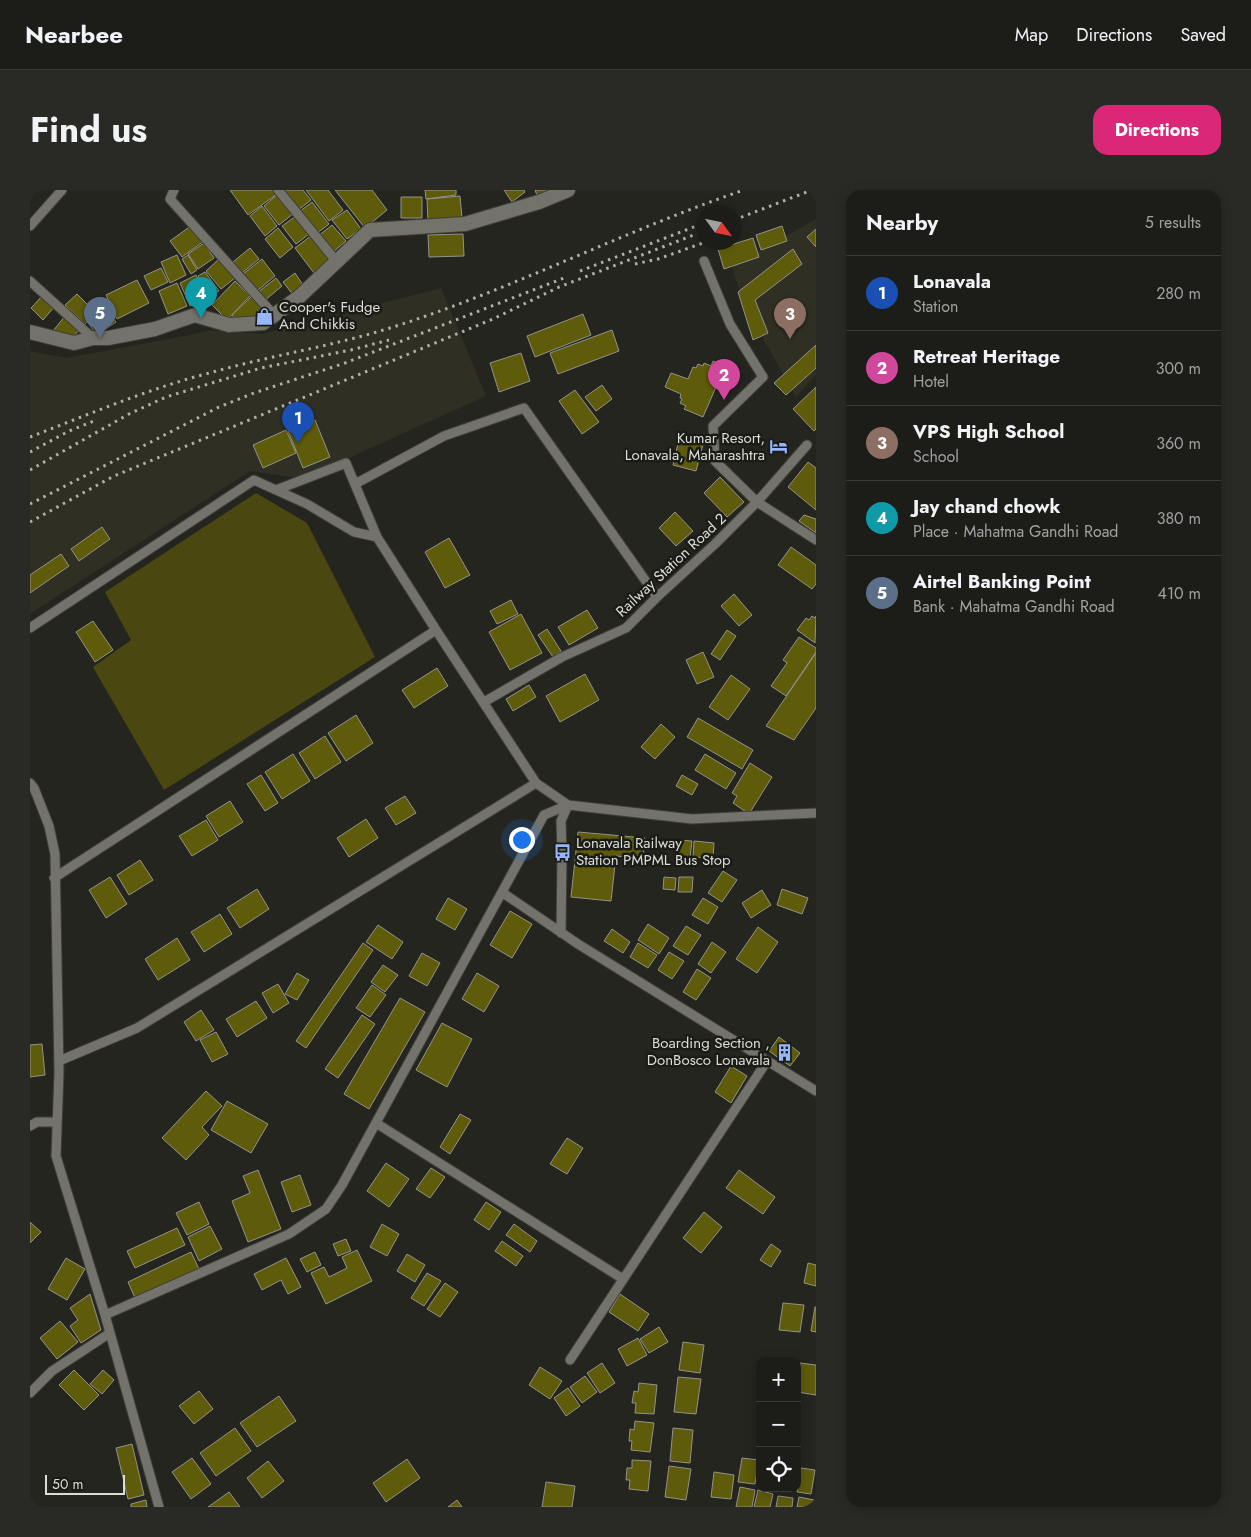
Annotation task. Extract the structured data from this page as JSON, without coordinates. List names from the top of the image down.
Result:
{
  "streets": {
    "street": ["Railway Station Road 2"]
  },
  "places": {
    "shop": ["Cooper's Fudge And Chikkis"],
    "hotel": ["Kumar Resort, Lonavala, Maharashtra"],
    "bus stop": ["Lonavala Railway Station PMPML Bus Stop"],
    "building": ["Boarding Section , DonBosco Lonavala"]
  },
  "scale_bar": "50 m",
  "north": "bottom right",
  "page": {
    "header": "Nearbee",
    "nav": ["Map", "Directions", "Saved"],
    "title": "Find us",
    "buttons": "Directions",
    "heading": ["Nearby", "5 results"],
    "list": [
      {
        "mark": "1",
        "name": "Lonavala",
        "note": "Station",
        "value": "280 m"
      },
      {
        "mark": "2",
        "name": "Retreat Heritage",
        "note": "Hotel",
        "value": "300 m"
      },
      {
        "mark": "3",
        "name": "VPS High School",
        "note": "School",
        "value": "360 m"
      },
      {
        "mark": "4",
        "name": "Jay chand chowk",
        "note": "Place · Mahatma Gandhi Road",
        "value": "380 m"
      },
      {
        "mark": "5",
        "name": "Airtel Banking Point",
        "note": "Bank · Mahatma Gandhi Road",
        "value": "410 m"
      }
    ],
    "pins": [
      "4",
      "5",
      "3",
      "2",
      "1"
    ],
    "map_buttons": ["+", "−"],
    "scale": "50 m"
  }
}
